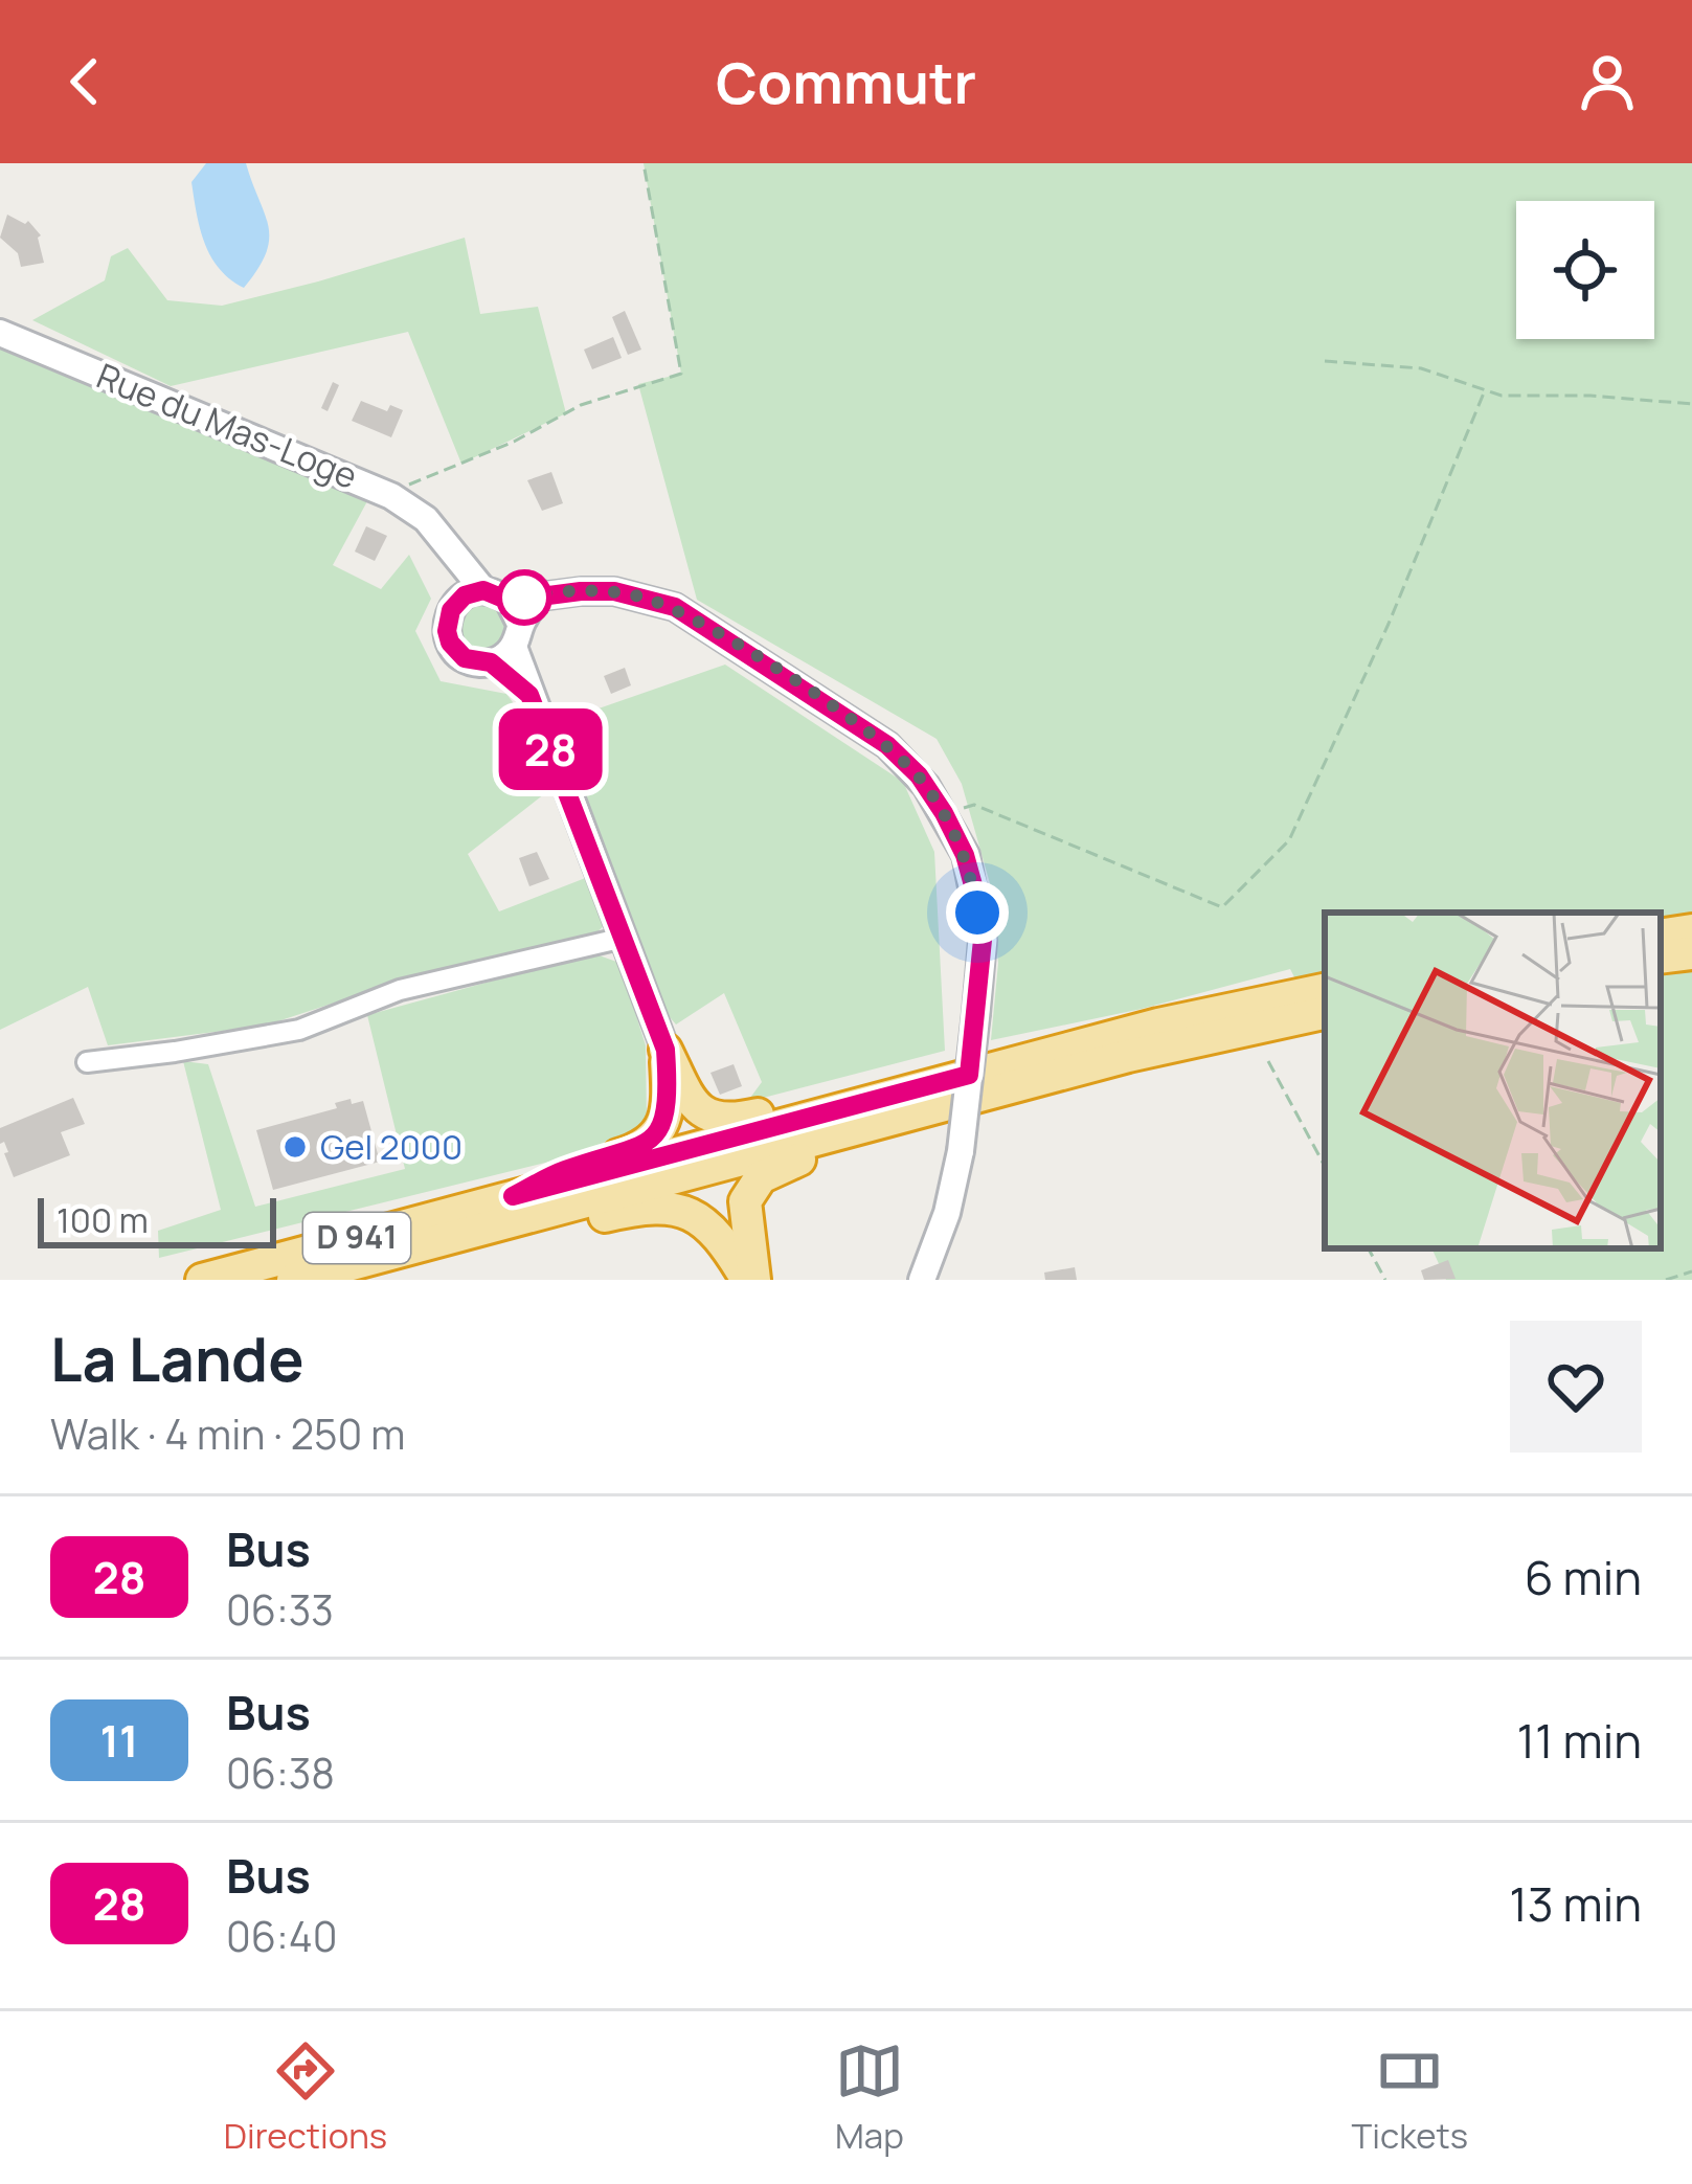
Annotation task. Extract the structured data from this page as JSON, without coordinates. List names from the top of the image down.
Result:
{
  "streets": {
    "highway": ["D 941"],
    "main road": ["Rue du Mas-Loge"]
  },
  "places": ["Gel 2000"],
  "lines": ["bus line 28"],
  "scale_bar": "100 m",
  "page": {
    "header": "Commutr",
    "on_map": "28",
    "scale": "100 m",
    "heading": ["La Lande", "Walk · 4 min · 250 m"],
    "list": [
      {
        "mark": "28",
        "name": "Bus",
        "note": "06:33",
        "value": "6 min"
      },
      {
        "mark": "11",
        "name": "Bus",
        "note": "06:38",
        "value": "11 min"
      },
      {
        "mark": "28",
        "name": "Bus",
        "note": "06:40",
        "value": "13 min"
      }
    ],
    "tabs": ["Directions", "Map", "Tickets"]
  }
}
